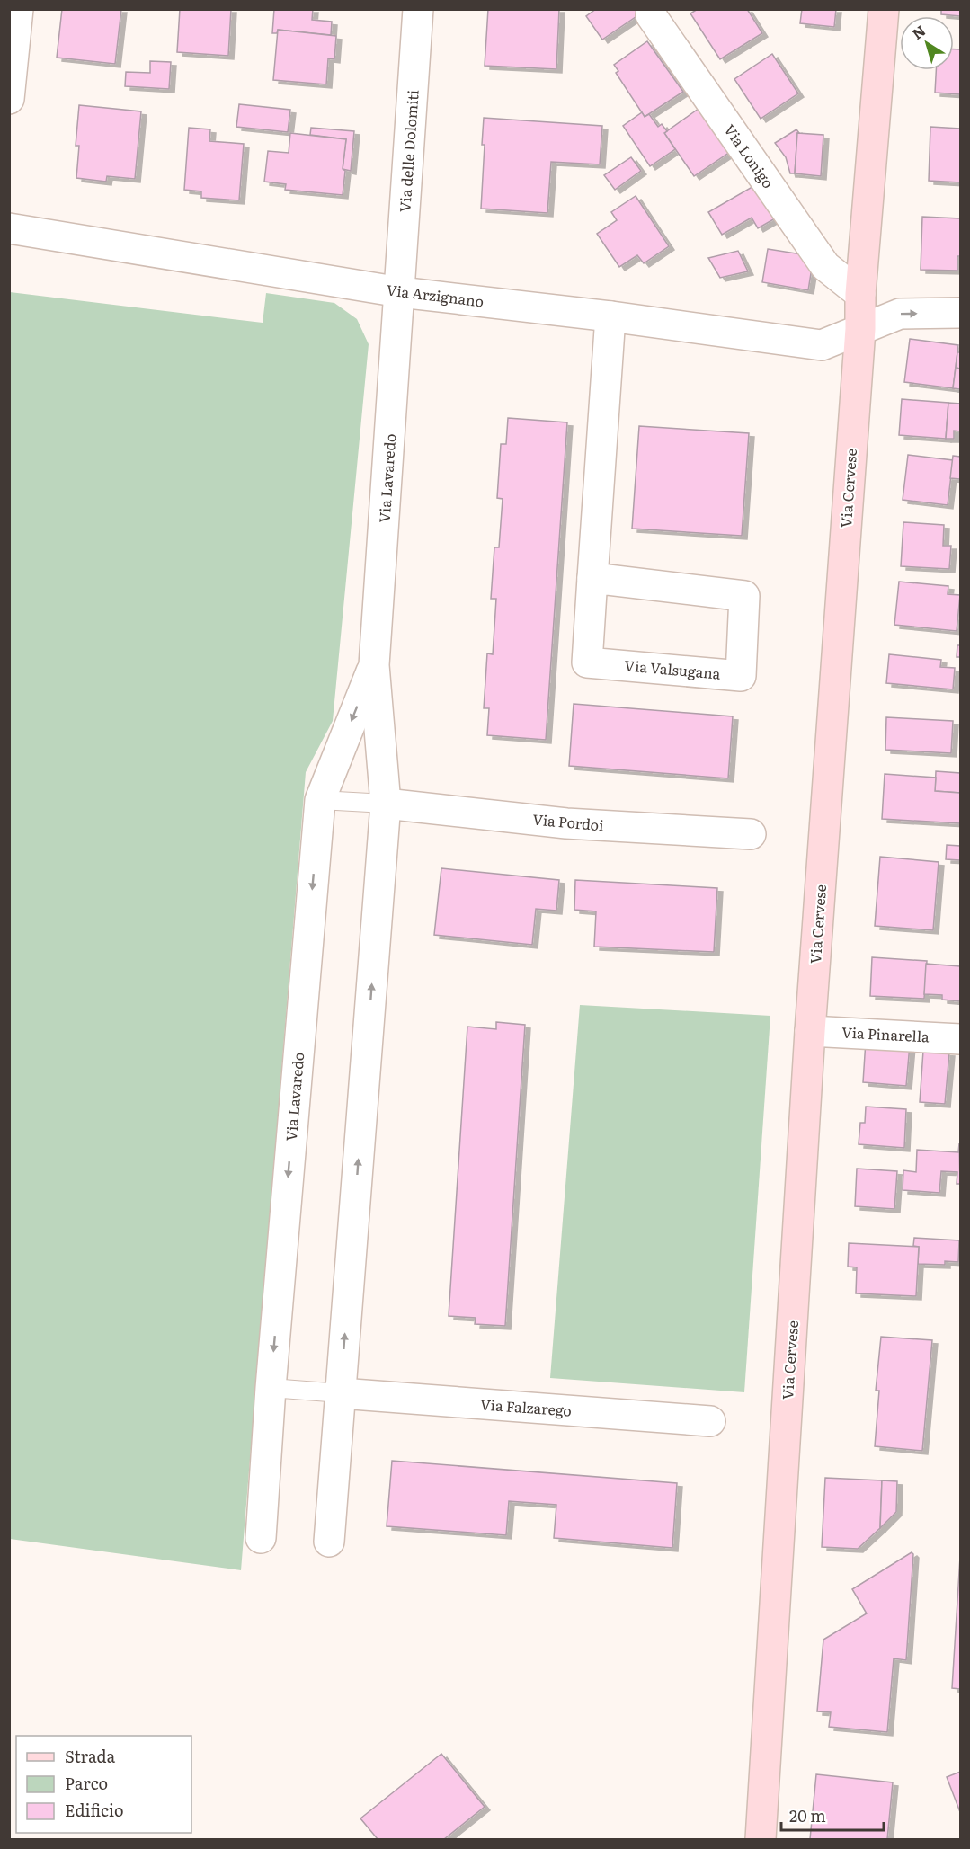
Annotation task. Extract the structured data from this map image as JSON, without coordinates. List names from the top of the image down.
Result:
{
  "streets": {
    "main road": ["Via Cervese"],
    "street": [
      "Via delle Dolomiti",
      "Via Lonigo",
      "Via Arzignano",
      "Via Lavaredo",
      "Via Valsugana",
      "Via Pordoi",
      "Via Pinarella",
      "Via Falzarego"
    ]
  },
  "crossings": [
    ["Via delle Dolomiti", "Via Arzignano"],
    ["Via delle Dolomiti", "Via Lavaredo"],
    ["Via Lonigo", "Via Cervese"],
    ["Via Arzignano", "Via Lavaredo"],
    ["Via Arzignano", "Via Cervese"],
    ["Via Arzignano", "Via Valsugana"],
    ["Via Lavaredo", "Via Pordoi"],
    ["Via Lavaredo", "Via Falzarego"],
    ["Via Cervese", "Via Pinarella"]
  ],
  "legend": ["Strada", "Parco", "Edificio"],
  "scale_bar": "20 m",
  "north": "top left"
}
